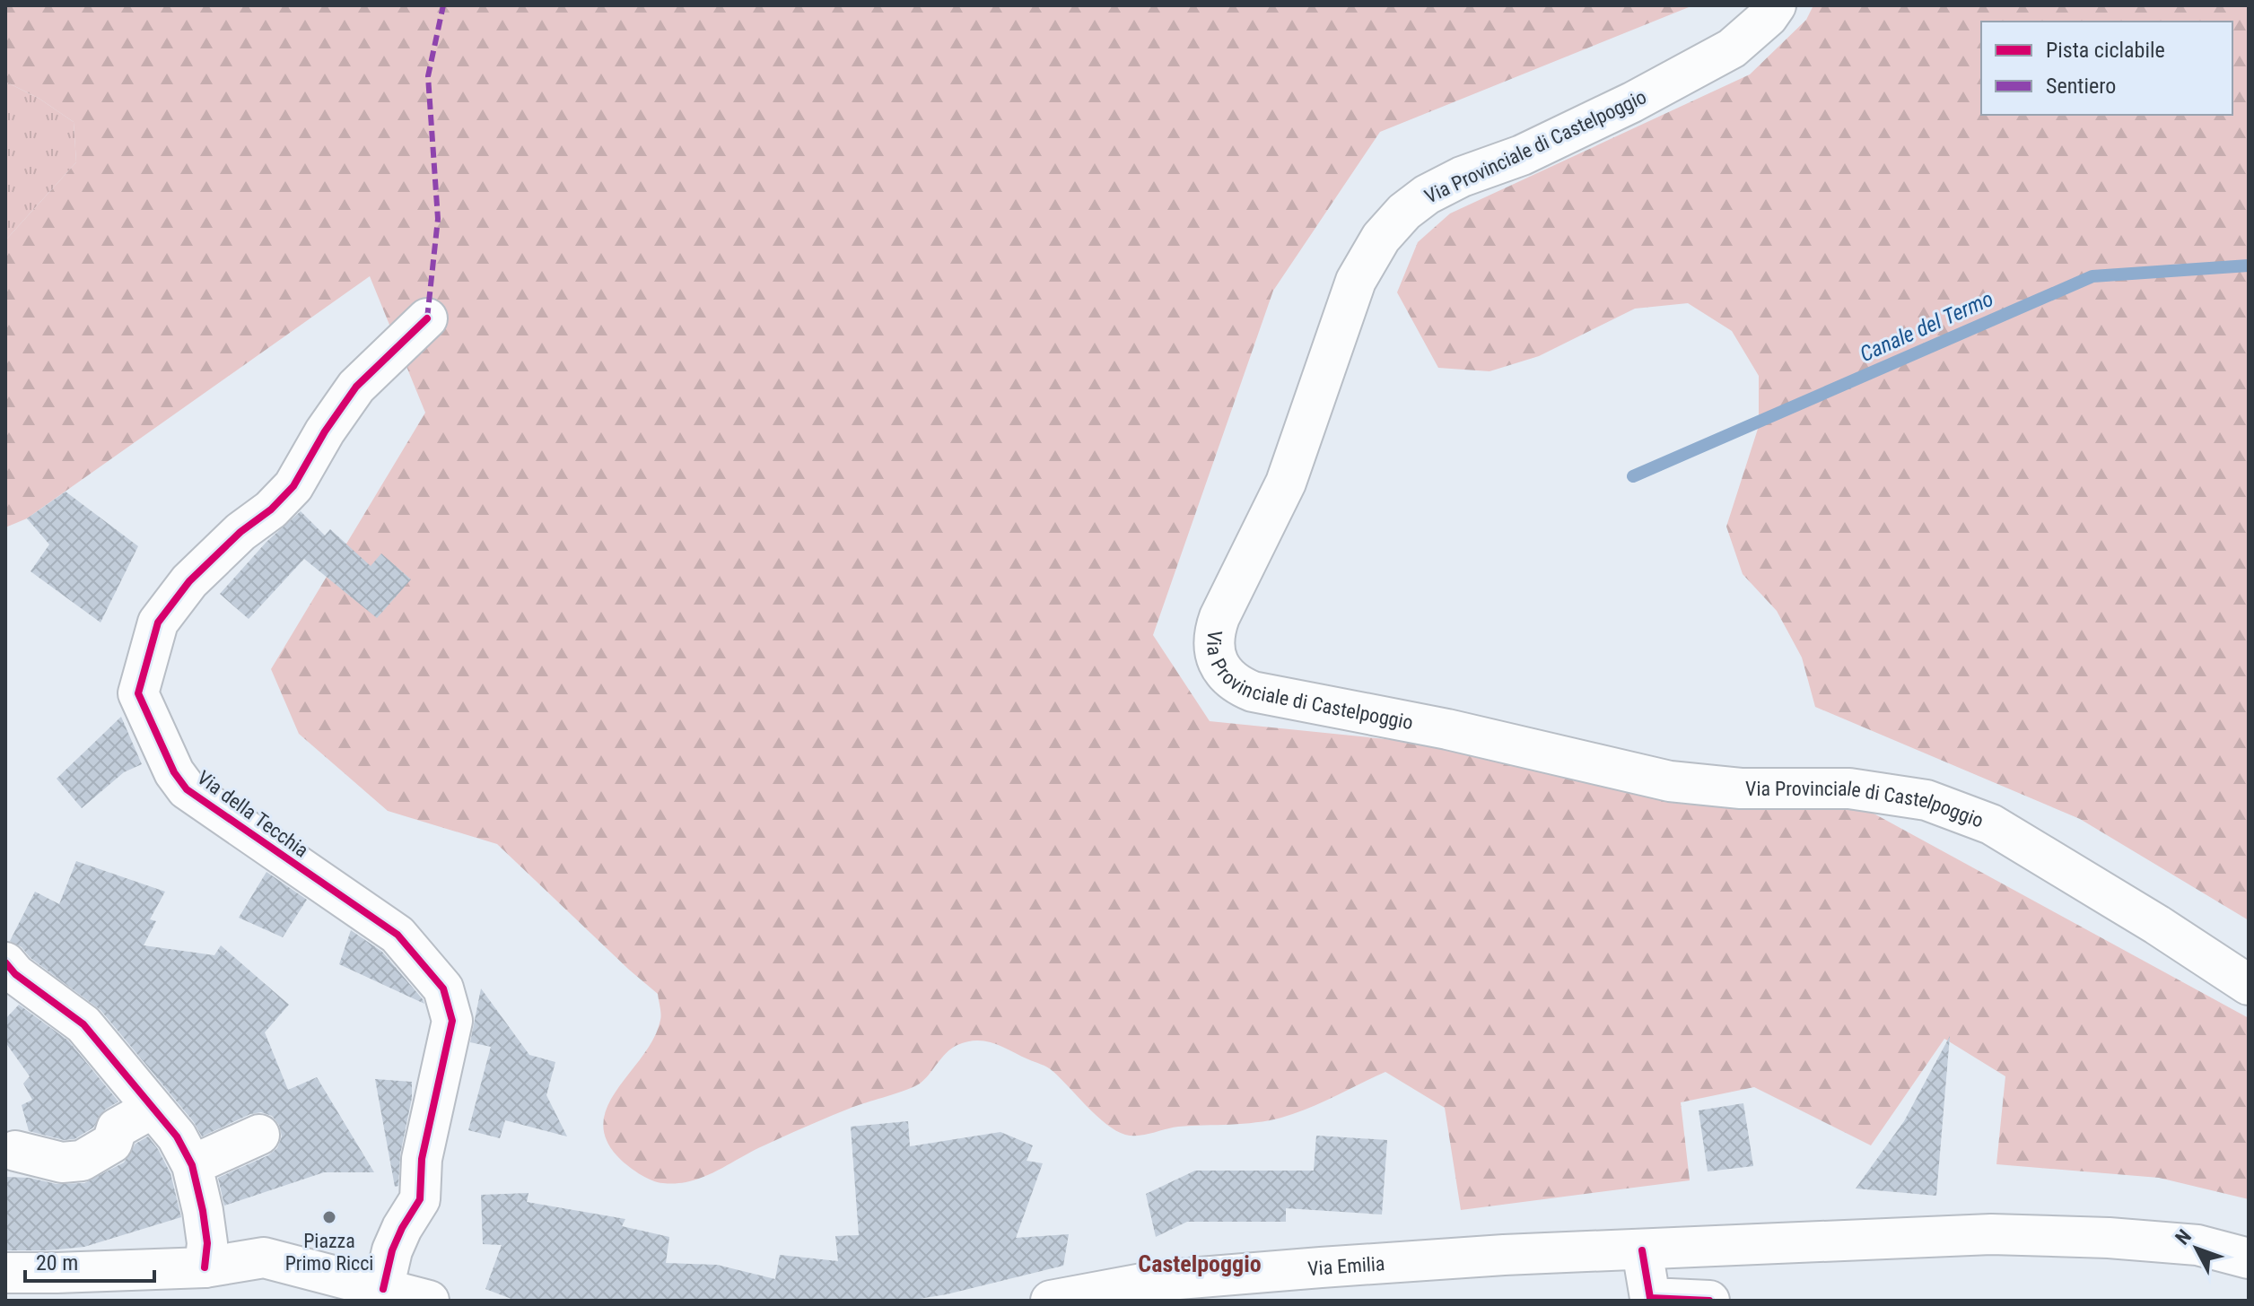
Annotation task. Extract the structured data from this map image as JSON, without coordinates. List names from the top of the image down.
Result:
{
  "streets": {
    "main road": ["Via Provinciale di Castelpoggio", "Via della Tecchia", "Via Emilia"]
  },
  "districts": ["Castelpoggio"],
  "water": ["Canale del Termo"],
  "places": ["Piazza Primo Ricci"],
  "legend": ["Pista ciclabile", "Sentiero"],
  "scale_bar": "20 m",
  "north": "top left"
}
